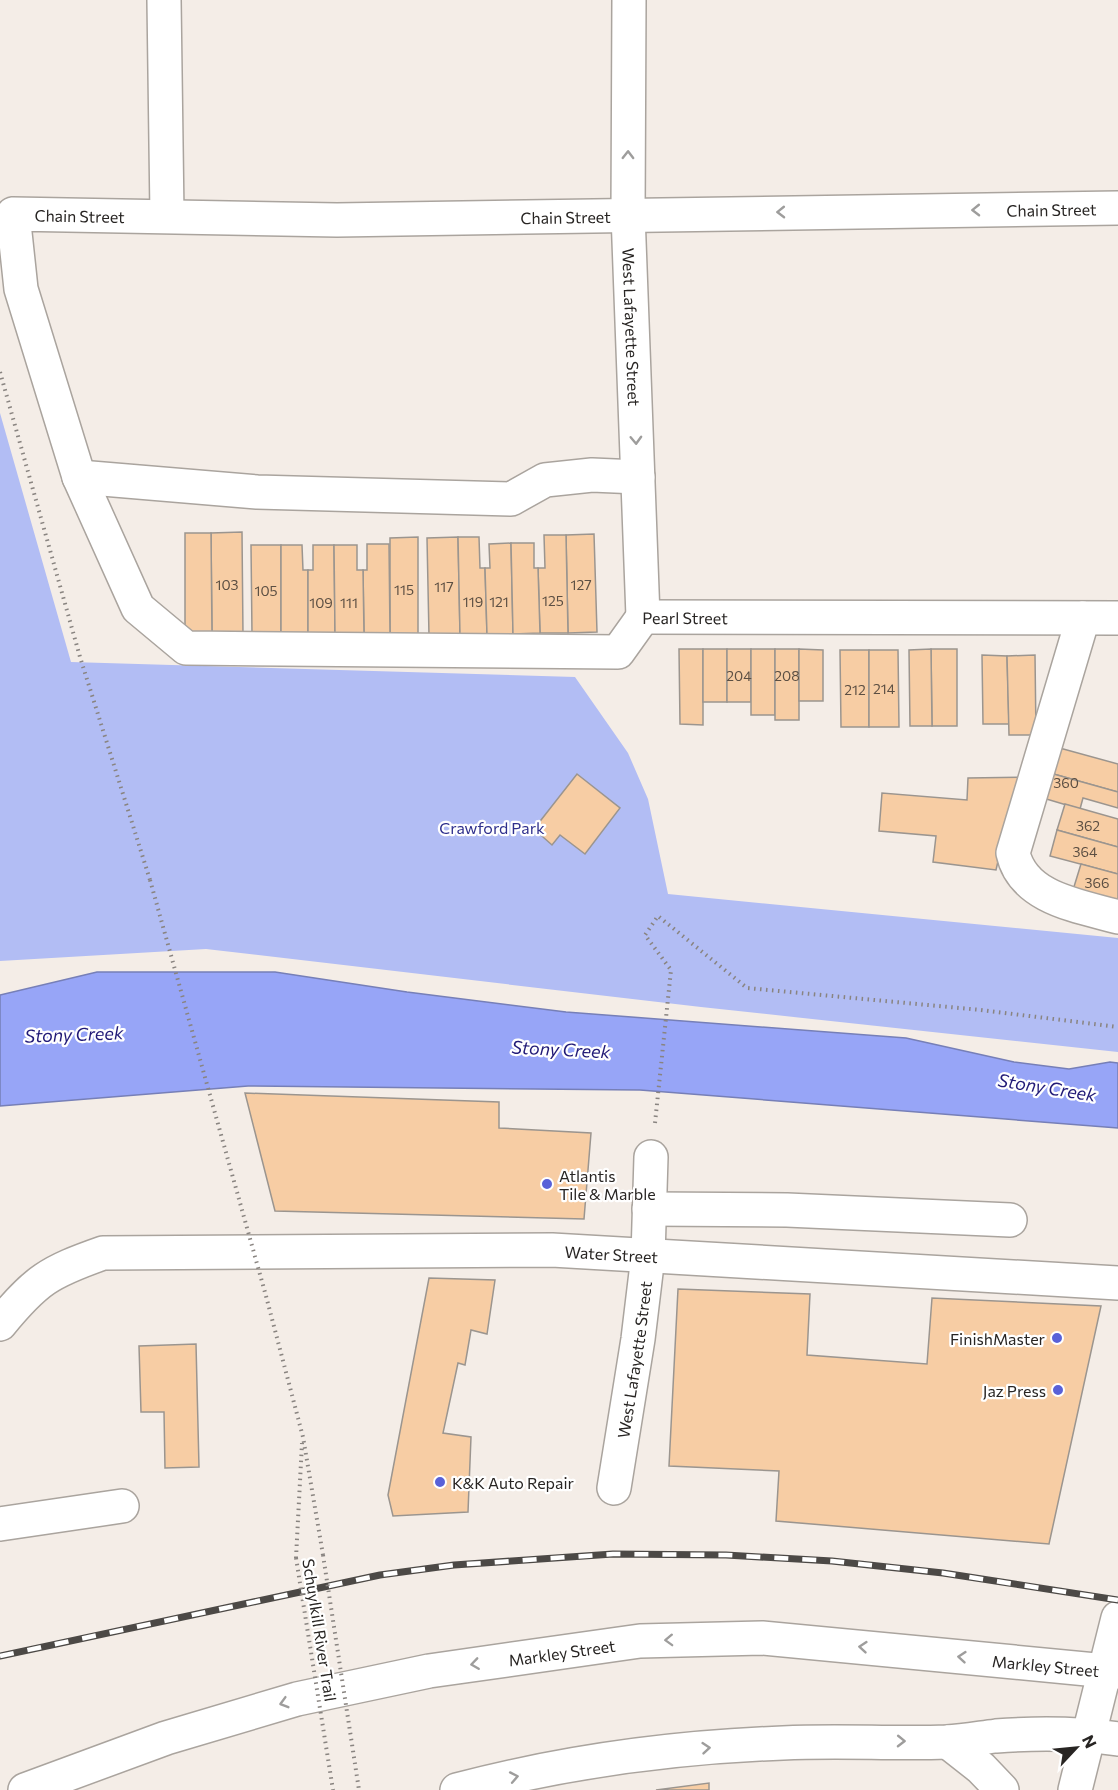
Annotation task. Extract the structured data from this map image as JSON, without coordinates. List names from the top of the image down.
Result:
{
  "streets": {
    "main road": [
      "Chain Street",
      "West Lafayette Street",
      "Pearl Street",
      "Water Street",
      "Markley Street"
    ],
    "path": ["Schuylkill River Trail"]
  },
  "crossings": [
    ["Chain Street", "West Lafayette Street"],
    ["Chain Street", "Pearl Street"],
    ["West Lafayette Street", "Pearl Street"],
    ["West Lafayette Street", "Water Street"]
  ],
  "one_way": ["Chain Street"],
  "water": ["Stony Creek"],
  "parks": ["Crawford Park"],
  "places": [
    "Atlantis Tile & Marble",
    "FinishMaster",
    "Jaz Press",
    "K&K Auto Repair"
  ],
  "house_numbers": [
    "103",
    "127",
    "117",
    "115",
    "105",
    "125",
    "119",
    "121",
    "109",
    "111",
    "204",
    "208",
    "214",
    "212",
    "360",
    "362",
    "364",
    "366"
  ],
  "north": "top right"
}
